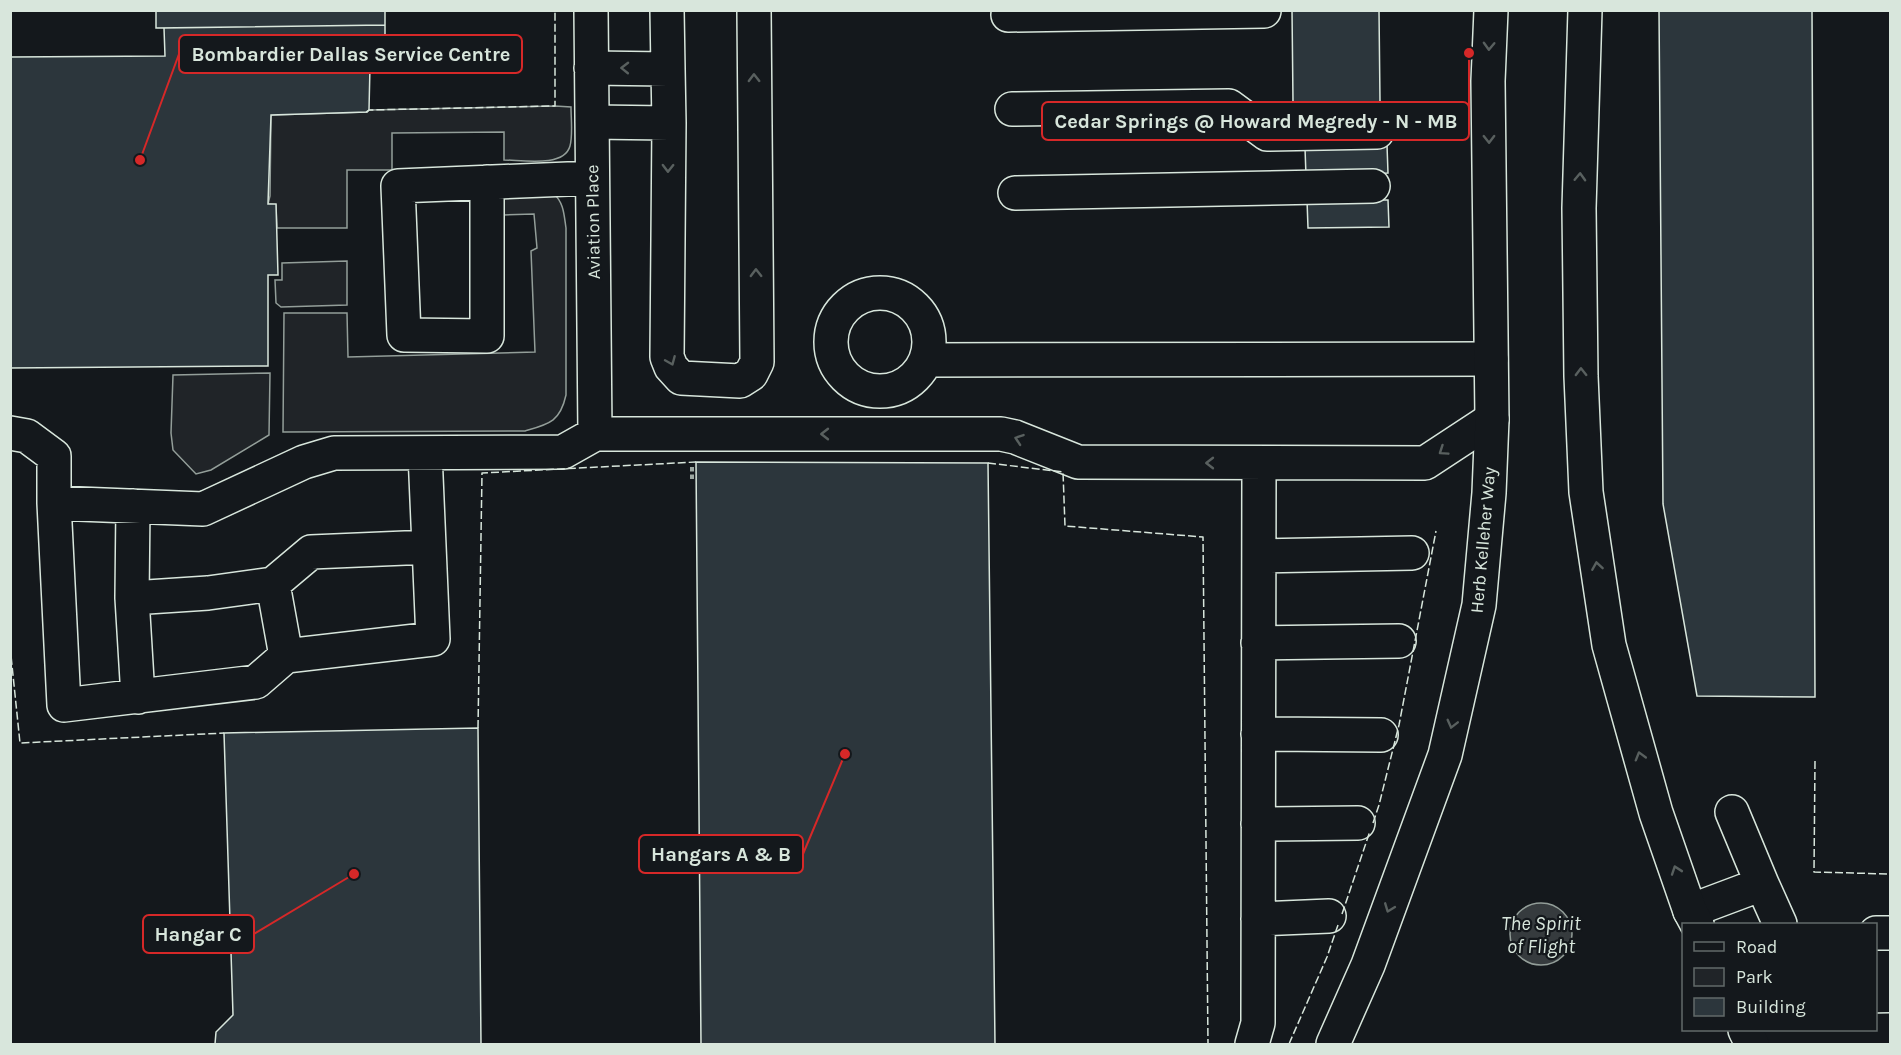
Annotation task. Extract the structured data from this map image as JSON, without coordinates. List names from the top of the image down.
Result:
{
  "streets": {
    "main road": ["Aviation Place", "Herb Kelleher Way"]
  },
  "water": ["The Spirit of Flight"],
  "places": [
    "Cedar Springs @ Howard Megredy - N - MB",
    "Bombardier Dallas Service Centre",
    "Hangars A & B",
    "Hangar C"
  ],
  "legend": ["Road", "Park", "Building"]
}
